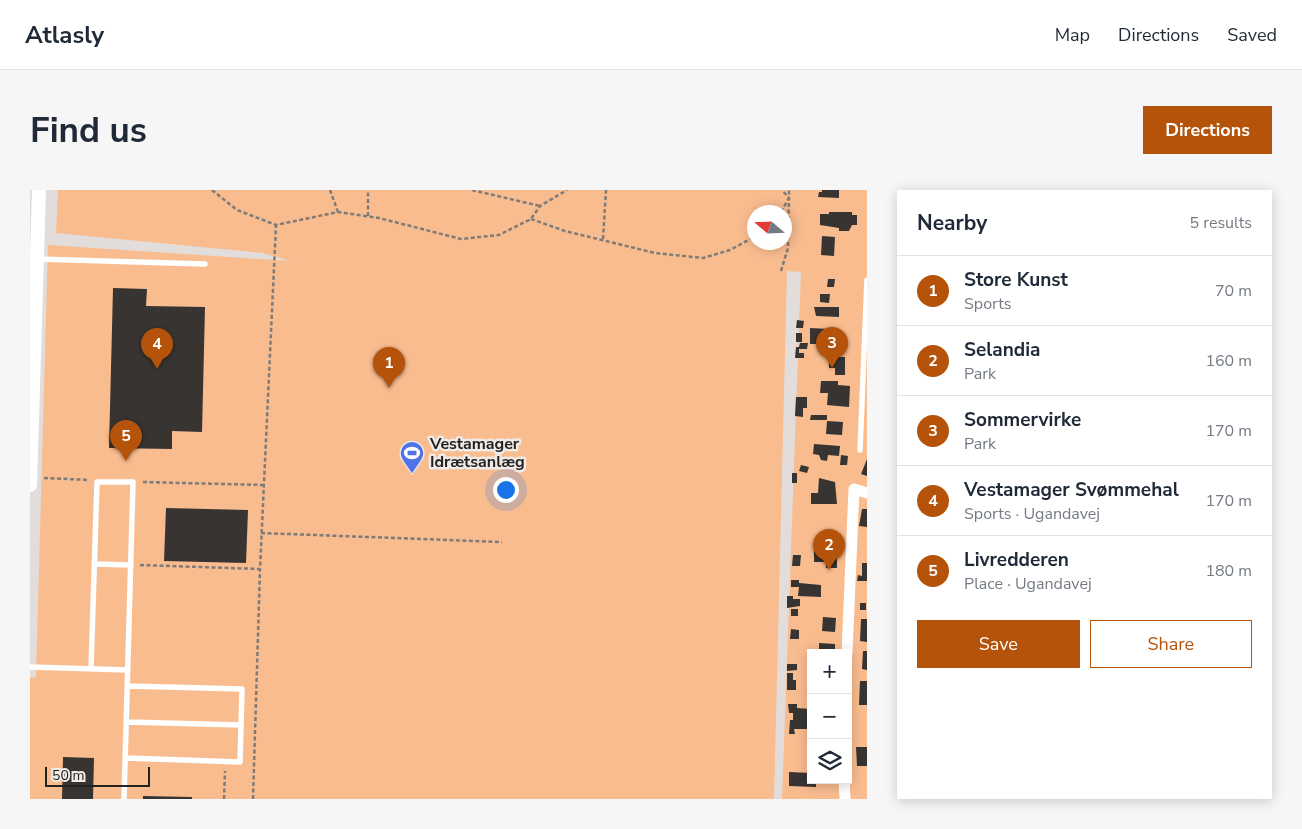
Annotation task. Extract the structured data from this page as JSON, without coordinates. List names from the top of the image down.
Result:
{
  "places": {
    "sports": ["Vestamager Idrætsanlæg"]
  },
  "scale_bar": "50 m",
  "north": "left",
  "page": {
    "header": "Atlasly",
    "nav": ["Map", "Directions", "Saved"],
    "buttons": [
      "Directions",
      ["Save", "Share"]
    ],
    "title": "Find us",
    "heading": ["Nearby", "5 results"],
    "list": [
      {
        "mark": "1",
        "name": "Store Kunst",
        "note": "Sports",
        "value": "70 m"
      },
      {
        "mark": "2",
        "name": "Selandia",
        "note": "Park",
        "value": "160 m"
      },
      {
        "mark": "3",
        "name": "Sommervirke",
        "note": "Park",
        "value": "170 m"
      },
      {
        "mark": "4",
        "name": "Vestamager Svømmehal",
        "note": "Sports · Ugandavej",
        "value": "170 m"
      },
      {
        "mark": "5",
        "name": "Livredderen",
        "note": "Place · Ugandavej",
        "value": "180 m"
      }
    ],
    "pins": [
      "3",
      "4",
      "1",
      "5",
      "2"
    ],
    "map_buttons": ["+", "−"],
    "scale": "50 m"
  }
}
